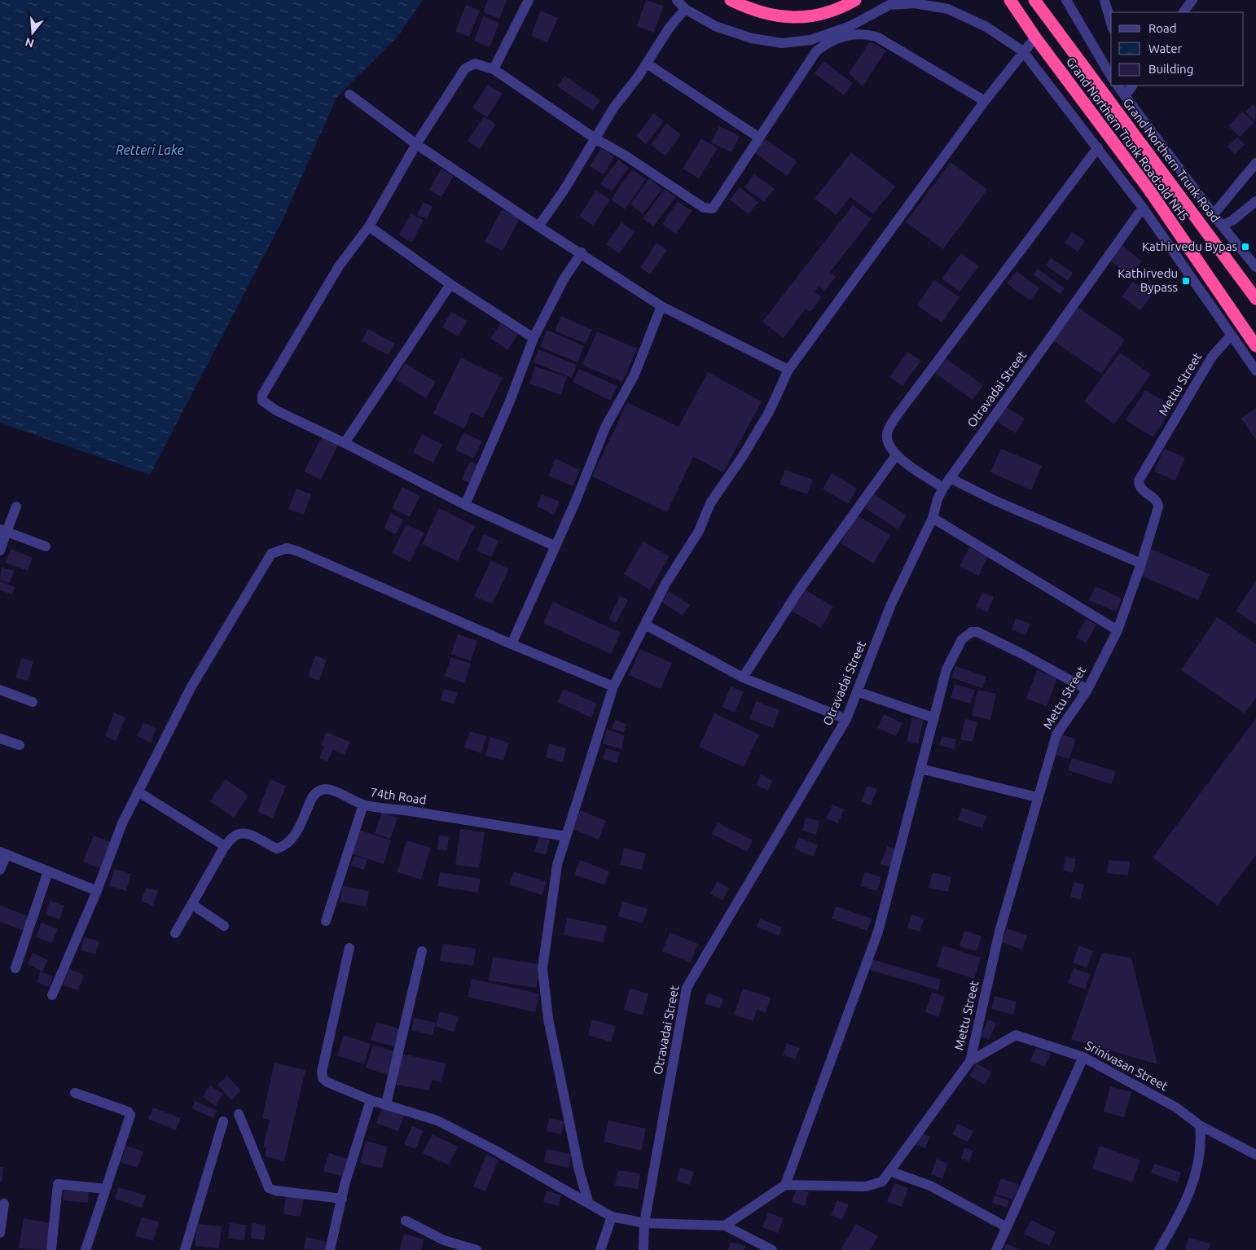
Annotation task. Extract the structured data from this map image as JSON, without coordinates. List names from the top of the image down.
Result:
{
  "streets": {
    "highway": ["Grand Northern Trunk Road:old NH5", "Grand Northern Trunk Road"],
    "street": [
      "Mettu Street",
      "Otravadai Street",
      "74th Road",
      "Srinivasan Street"
    ]
  },
  "crossings": [
    ["Mettu Street", "Srinivasan Street"]
  ],
  "water": ["Retteri Lake"],
  "places": {
    "transit": ["Kathirvedu Bypas", "Kathirvedu Bypass"]
  },
  "legend": ["Road", "Water", "Building"],
  "north": "bottom"
}
